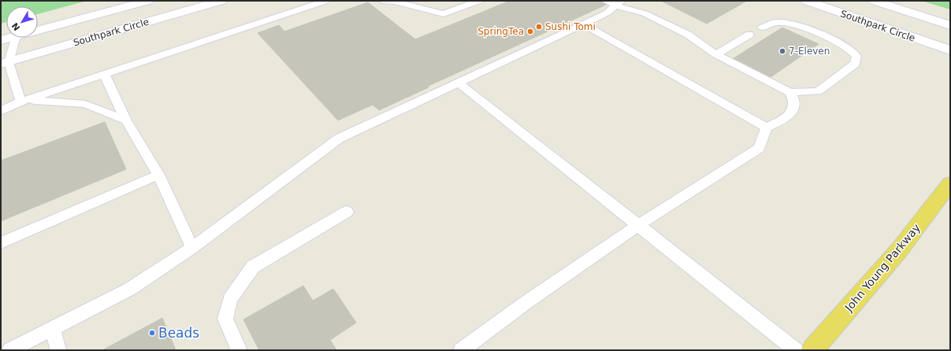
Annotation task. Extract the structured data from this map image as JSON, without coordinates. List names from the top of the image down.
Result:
{
  "streets": {
    "highway": ["John Young Parkway"],
    "street": ["Southpark Circle"]
  },
  "places": [
    "Sushi Tomi",
    "SpringTea",
    "7-Eleven",
    "Beads"
  ],
  "north": "bottom left"
}
